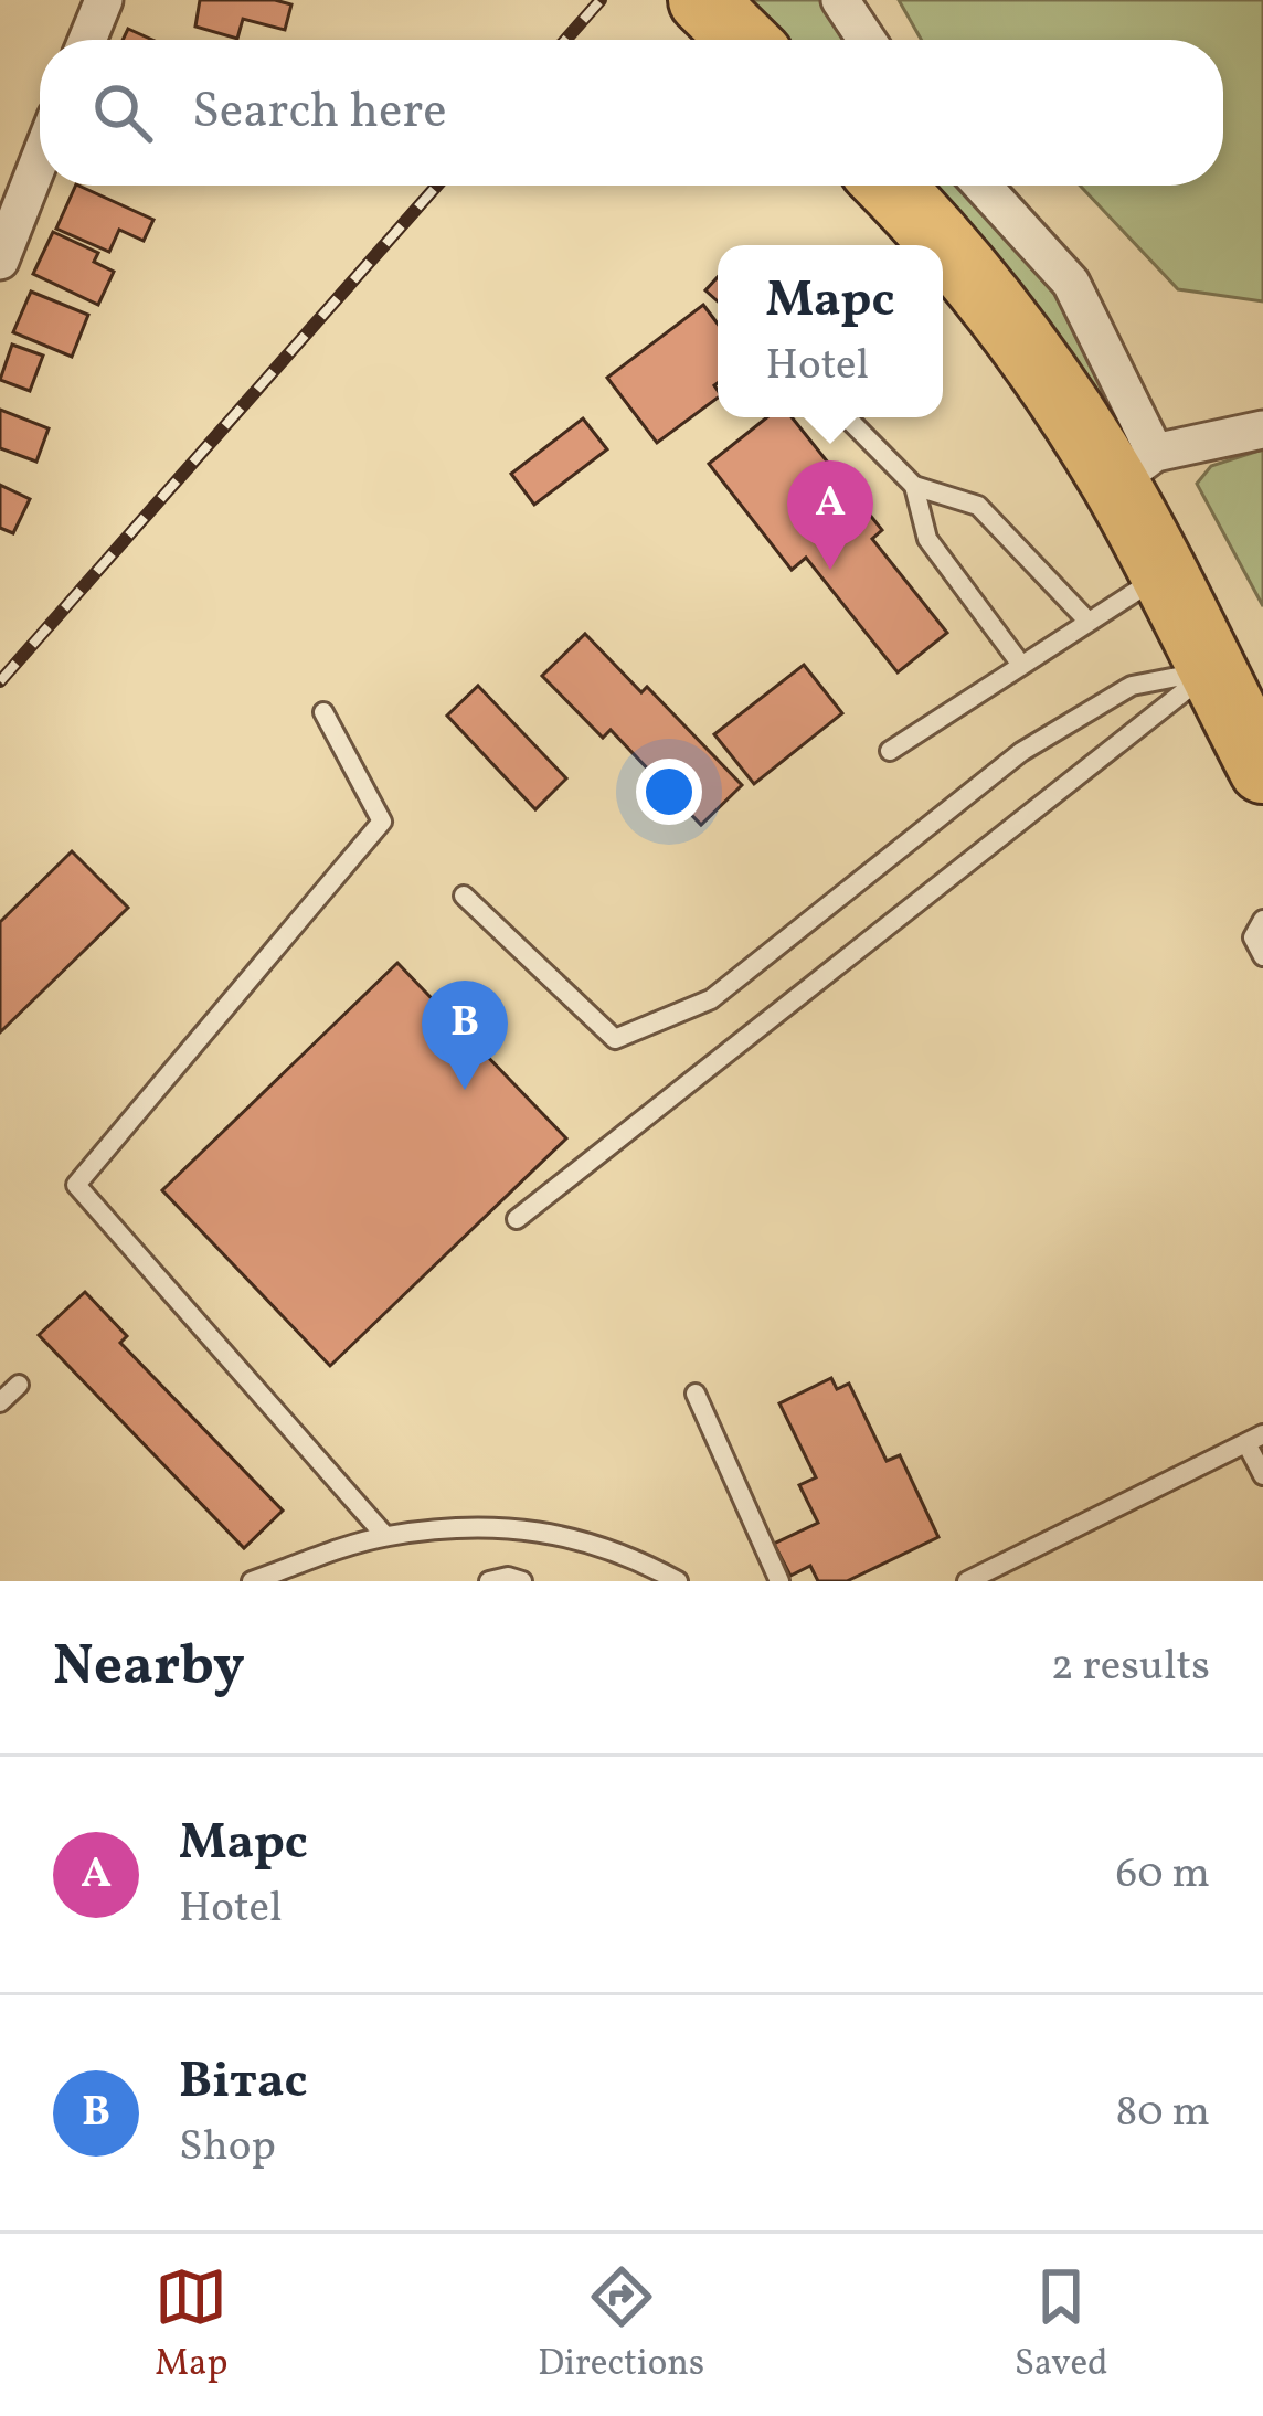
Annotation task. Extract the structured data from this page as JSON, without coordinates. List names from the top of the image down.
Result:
{
  "page": {
    "search": "Search here",
    "popup": ["Марс", "Hotel"],
    "pins": ["A", "B"],
    "heading": ["Nearby", "2 results"],
    "list": [
      {
        "mark": "A",
        "name": "Марс",
        "note": "Hotel",
        "value": "60 m"
      },
      {
        "mark": "B",
        "name": "Вітас",
        "note": "Shop",
        "value": "80 m"
      }
    ],
    "nav": ["Map", "Directions", "Saved"]
  }
}
